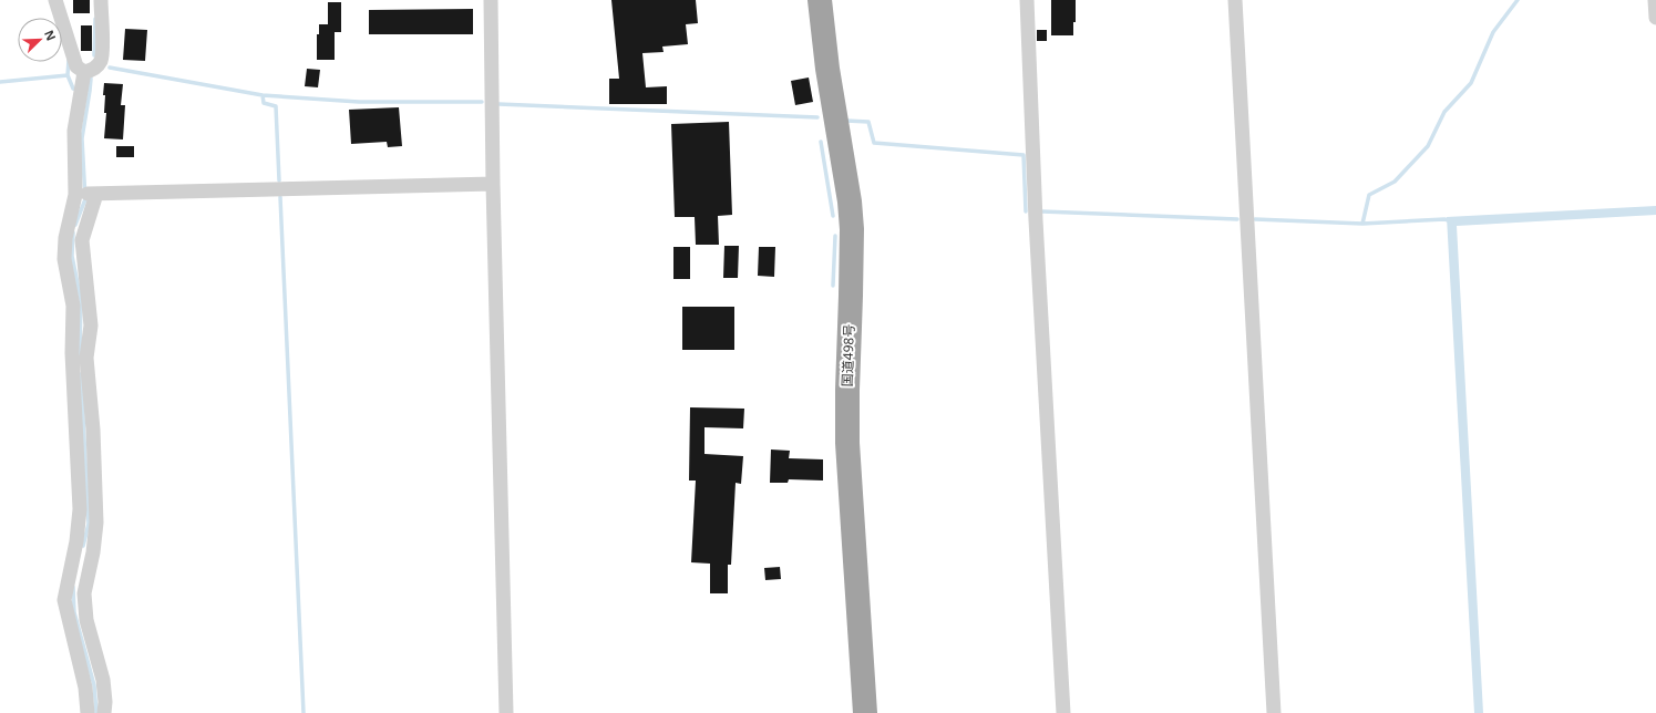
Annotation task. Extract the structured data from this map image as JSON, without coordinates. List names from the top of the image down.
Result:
{
  "streets": {
    "highway": ["国道498号"]
  },
  "north": "top right"
}
